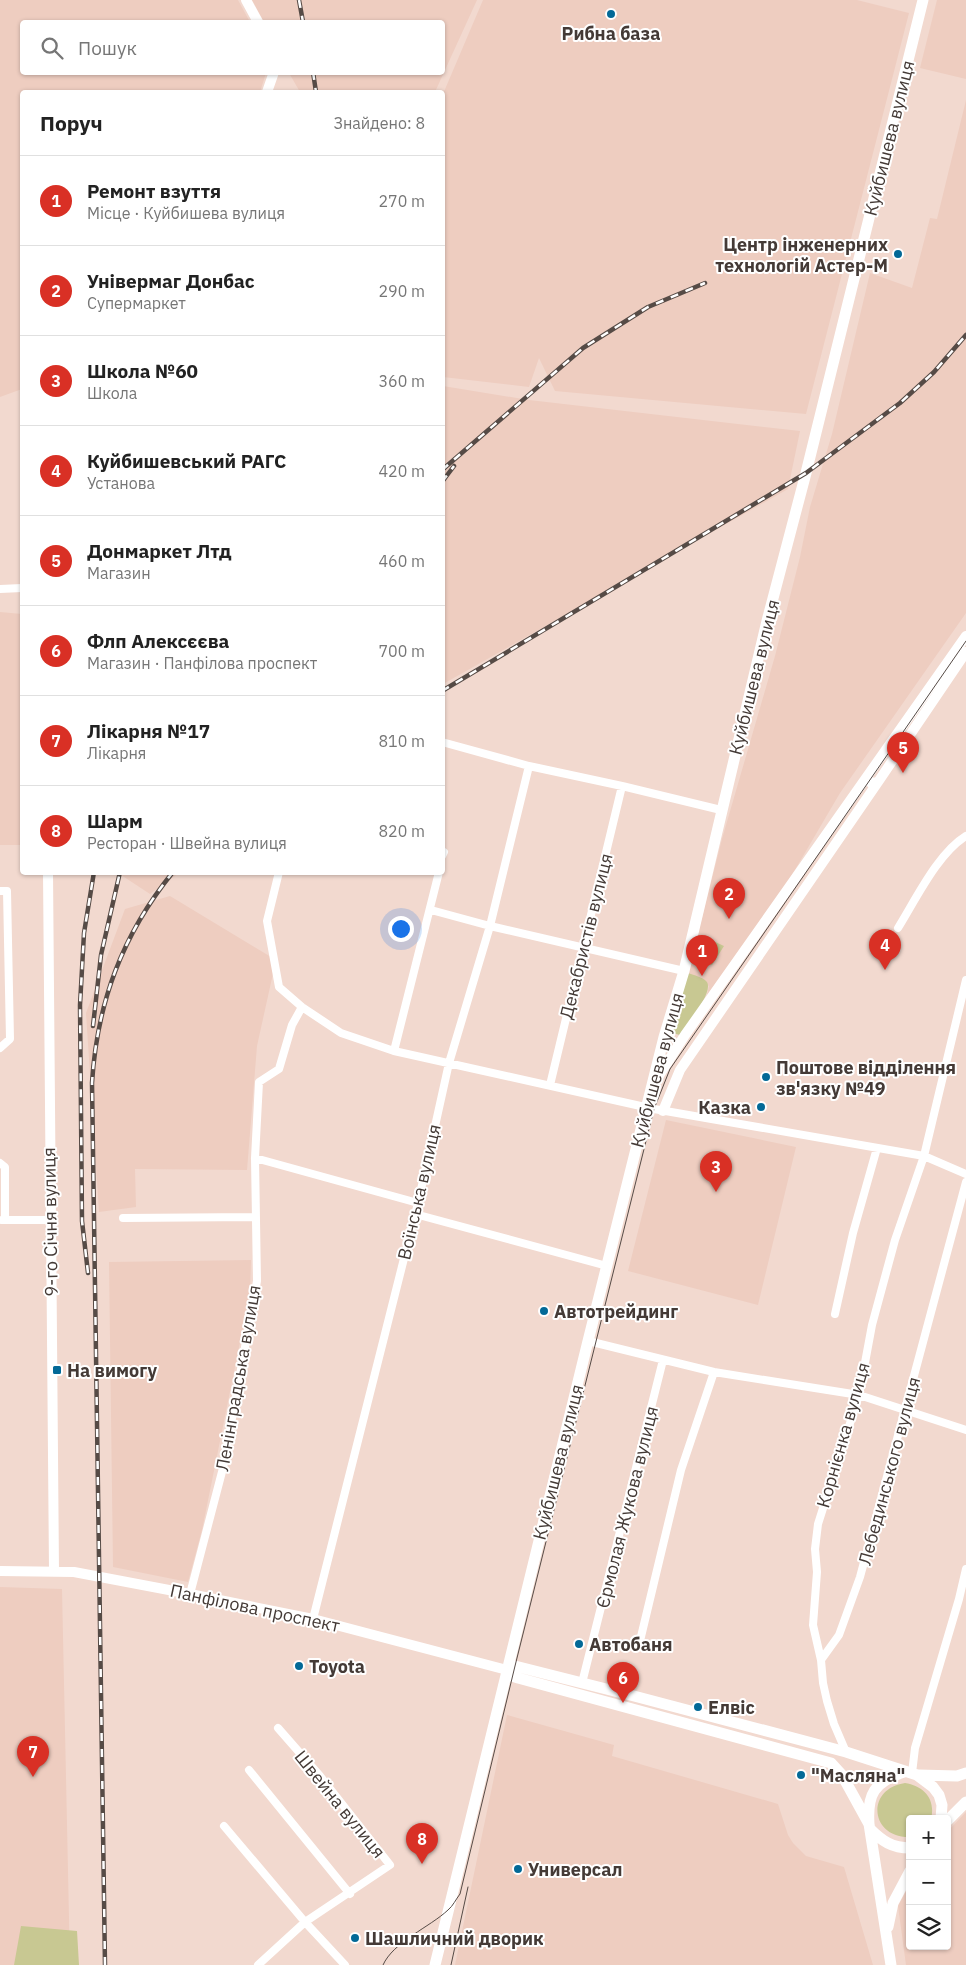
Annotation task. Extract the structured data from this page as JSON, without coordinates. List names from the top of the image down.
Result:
{
  "streets": {
    "main road": ["Куйбишева вулиця", "Панфілова проспект"],
    "street": [
      "Декабристів вулиця",
      "Воїнська вулиця",
      "9-го Січня вулиця",
      "Ленінградська вулиця",
      "Корнієнка вулиця",
      "Лебединського вулиця",
      "Єрмолая Жукова вулиця",
      "Швейна вулиця"
    ]
  },
  "crossings": [
    ["Куйбишева вулиця", "Панфілова проспект"],
    ["Воїнська вулиця", "Панфілова проспект"],
    ["9-го Січня вулиця", "Панфілова проспект"],
    ["Ленінградська вулиця", "Панфілова проспект"],
    ["Корнієнка вулиця", "Лебединського вулиця"]
  ],
  "places": {
    "other": [
      "Рибна база",
      "Центр інженерних технологій Астер-М",
      "Поштове відділення зв'язку №49",
      "Казка",
      "Автотрейдинг",
      "Автобаня",
      "Toyota",
      "Елвіс",
      "\"Масляна\"",
      "Универсал",
      "Шашличний дворик"
    ],
    "transit": ["На вимогу"]
  },
  "page": {
    "search": "Пошук",
    "heading": ["Поруч", "Знайдено: 8"],
    "list": [
      {
        "mark": "1",
        "name": "Ремонт взуття",
        "note": "Місце · Куйбишева вулиця",
        "value": "270 m"
      },
      {
        "mark": "2",
        "name": "Універмаг Донбас",
        "note": "Супермаркет",
        "value": "290 m"
      },
      {
        "mark": "3",
        "name": "Школа №60",
        "note": "Школа",
        "value": "360 m"
      },
      {
        "mark": "4",
        "name": "Куйбишевський РАГС",
        "note": "Установа",
        "value": "420 m"
      },
      {
        "mark": "5",
        "name": "Донмаркет Лтд",
        "note": "Магазин",
        "value": "460 m"
      },
      {
        "mark": "6",
        "name": "Флп Алексєєва",
        "note": "Магазин · Панфілова проспект",
        "value": "700 m"
      },
      {
        "mark": "7",
        "name": "Лікарня №17",
        "note": "Лікарня",
        "value": "810 m"
      },
      {
        "mark": "8",
        "name": "Шарм",
        "note": "Ресторан · Швейна вулиця",
        "value": "820 m"
      }
    ],
    "pins": [
      "5",
      "2",
      "4",
      "1",
      "3",
      "6",
      "7",
      "8"
    ],
    "map_buttons": ["+", "−"]
  }
}
